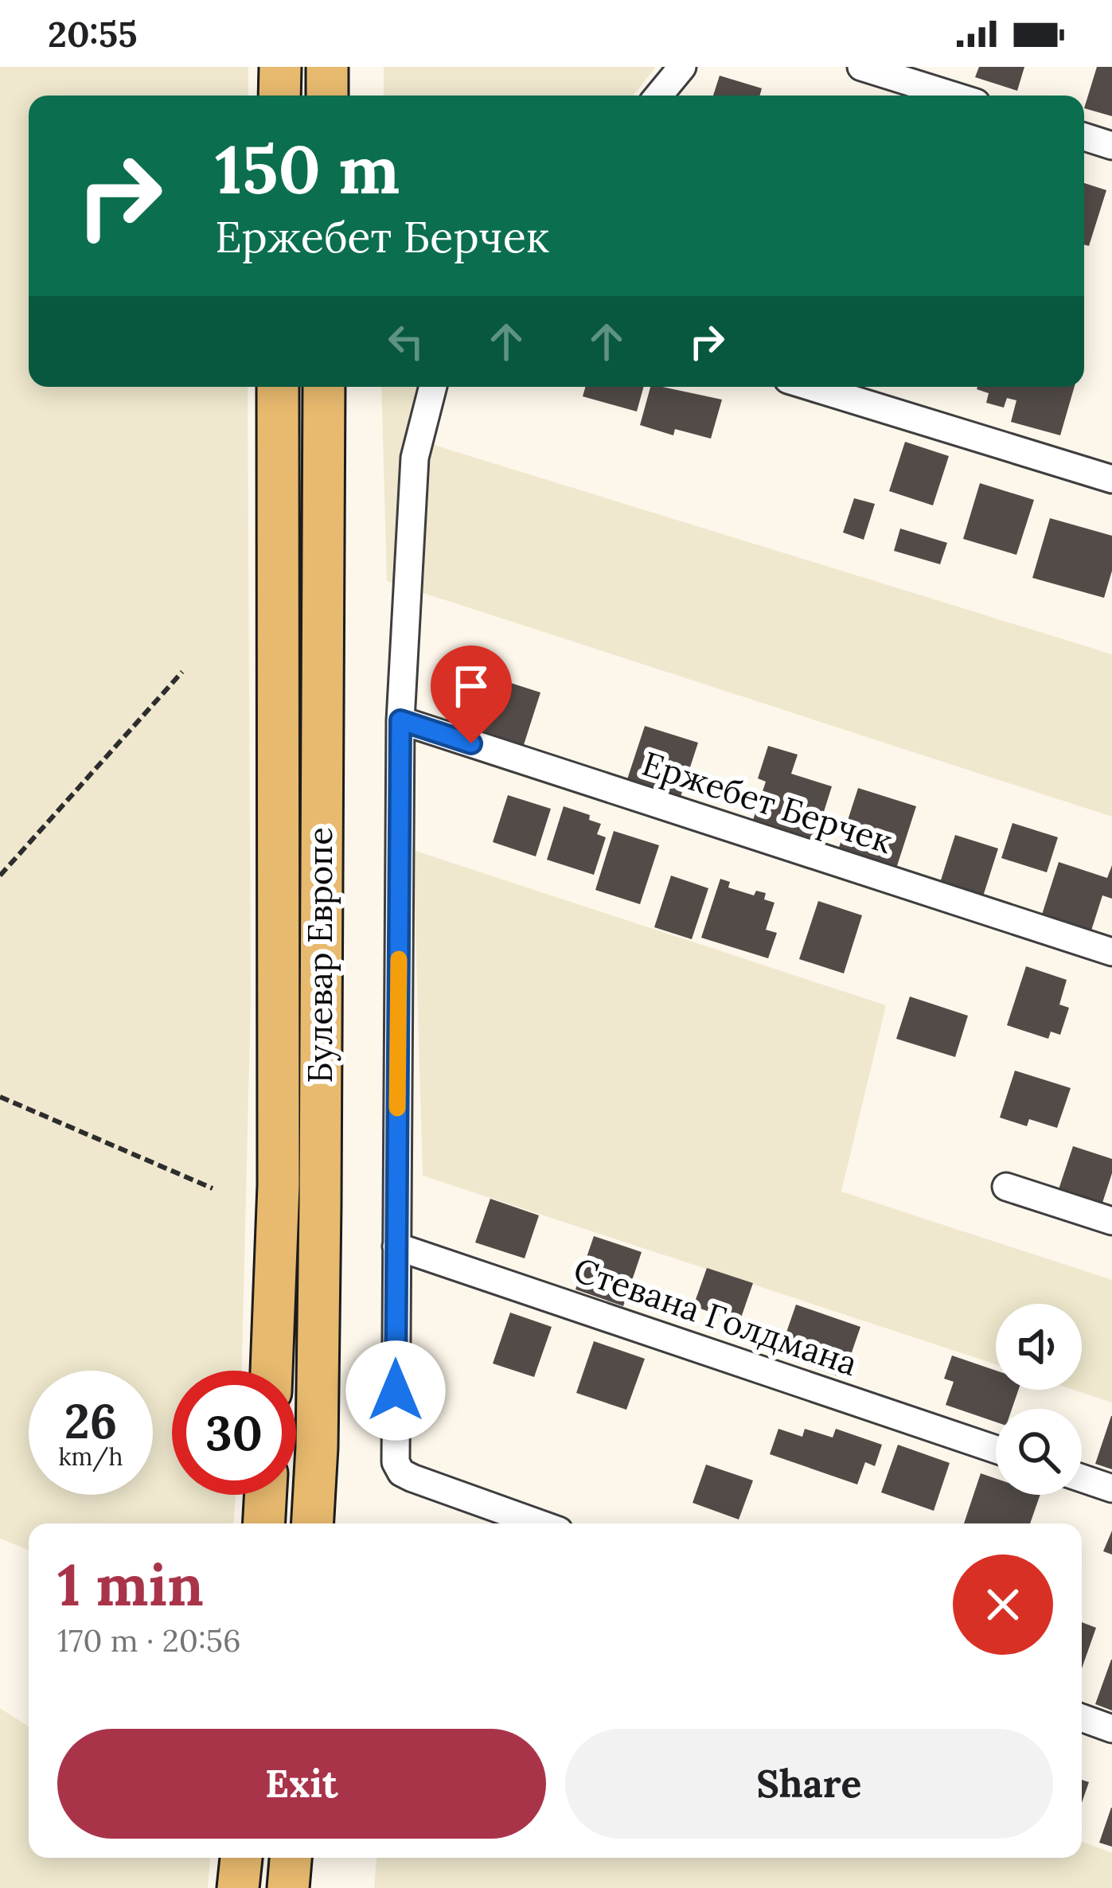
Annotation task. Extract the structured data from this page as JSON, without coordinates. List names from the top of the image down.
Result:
{
  "streets": {
    "main road": ["Булевар Европе"],
    "street": ["Ержебет Берчек", "Стевана Голдмана"]
  },
  "page": {
    "status": "20:55",
    "turn": ["150 m", "Ержебет Берчек"],
    "speed": "26 km/h",
    "limit": "30",
    "heading": ["1 min", "170 m · 20:56"],
    "buttons": ["Exit", "Share"]
  }
}
